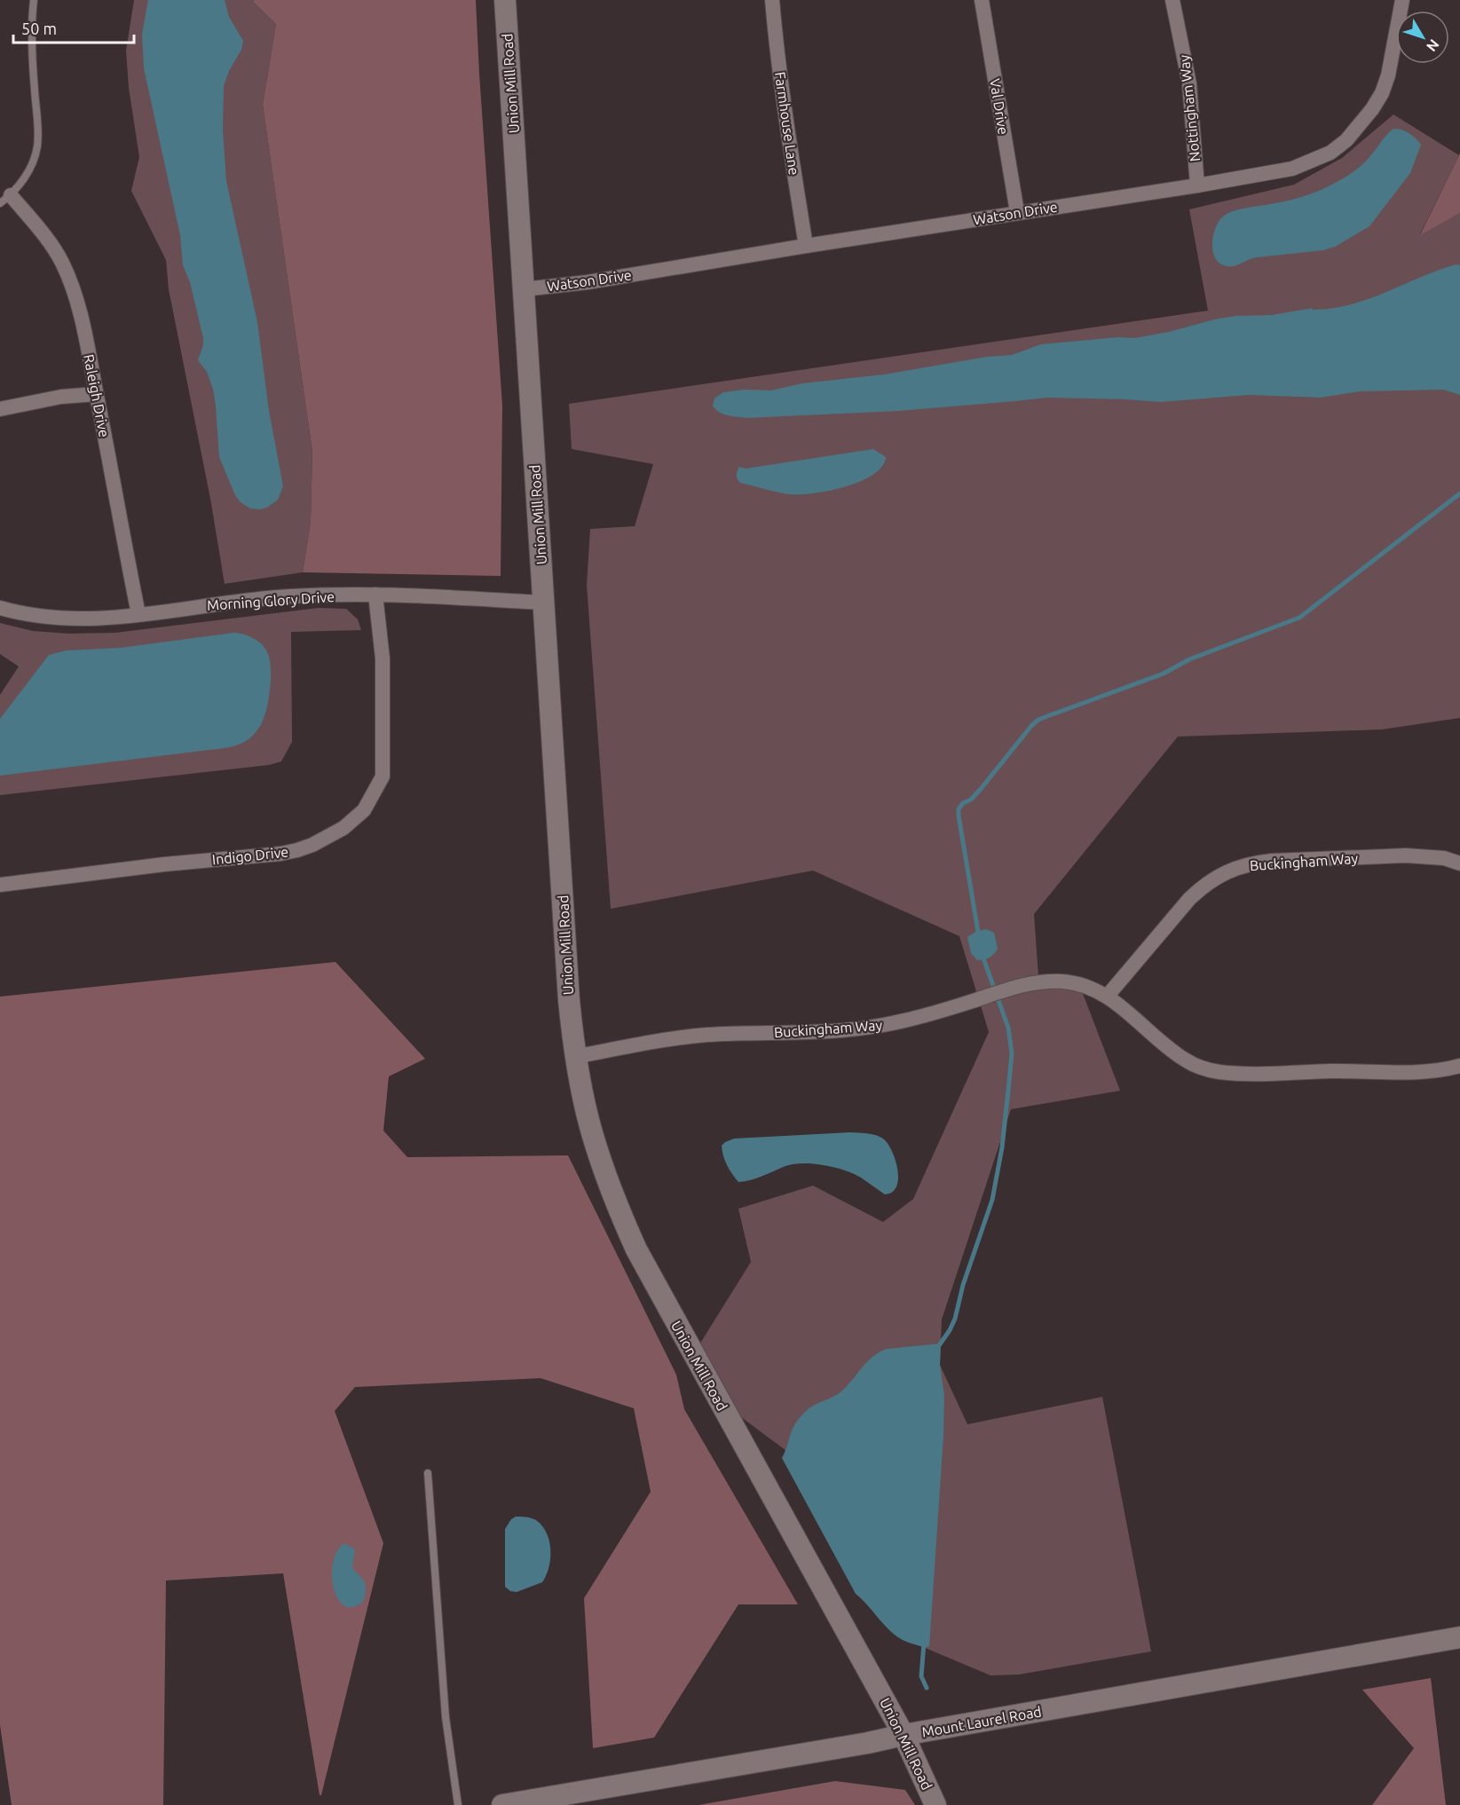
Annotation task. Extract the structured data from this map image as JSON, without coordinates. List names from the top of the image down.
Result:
{
  "streets": {
    "street": [
      "Union Mill Road",
      "Val Drive",
      "Nottingham Way",
      "Farmhouse Lane",
      "Watson Drive",
      "Raleigh Drive",
      "Morning Glory Drive",
      "Indigo Drive",
      "Buckingham Way",
      "Mount Laurel Road"
    ]
  },
  "crossings": [
    ["Union Mill Road", "Watson Drive"],
    ["Union Mill Road", "Morning Glory Drive"],
    ["Union Mill Road", "Buckingham Way"],
    ["Union Mill Road", "Mount Laurel Road"],
    ["Val Drive", "Watson Drive"],
    ["Nottingham Way", "Watson Drive"],
    ["Farmhouse Lane", "Watson Drive"],
    ["Raleigh Drive", "Morning Glory Drive"],
    ["Morning Glory Drive", "Indigo Drive"]
  ],
  "scale_bar": "50 m",
  "north": "bottom right"
}
